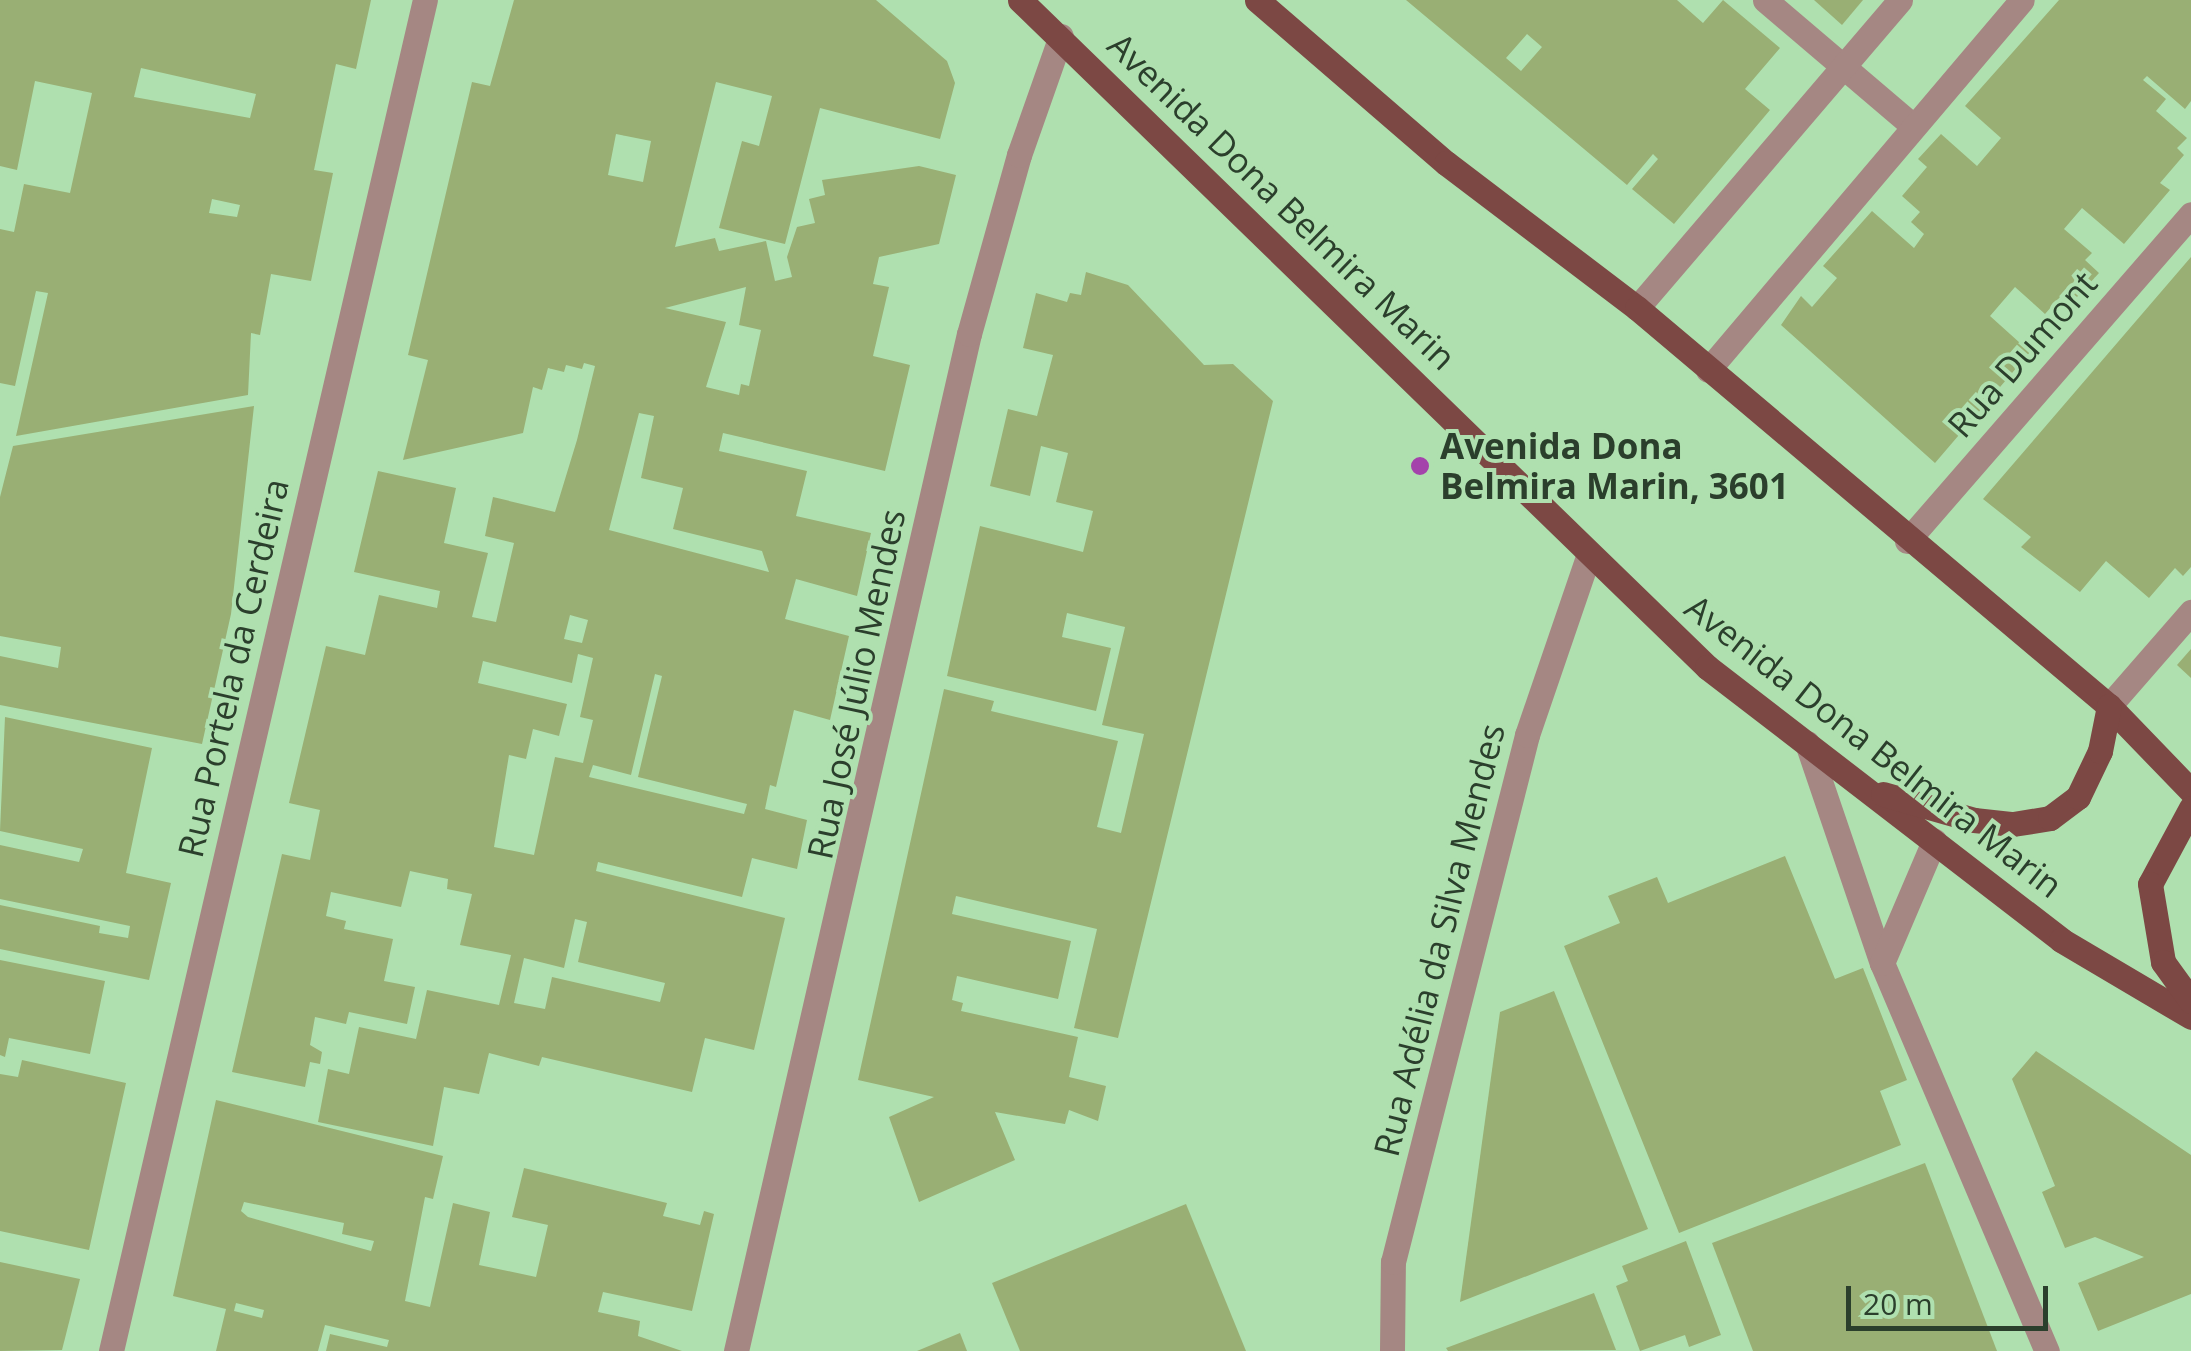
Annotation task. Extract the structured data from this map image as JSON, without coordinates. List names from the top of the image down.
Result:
{
  "streets": {
    "main road": ["Avenida Dona Belmira Marin"],
    "street": [
      "Rua Dumont",
      "Rua Portela da Cerdeira",
      "Rua José Júlio Mendes",
      "Rua Adélia da Silva Mendes"
    ]
  },
  "crossings": [
    ["Avenida Dona Belmira Marin", "Rua José Júlio Mendes"],
    ["Avenida Dona Belmira Marin", "Rua Adélia da Silva Mendes"]
  ],
  "places": ["Avenida Dona Belmira Marin, 3601"],
  "scale_bar": "20 m"
}
